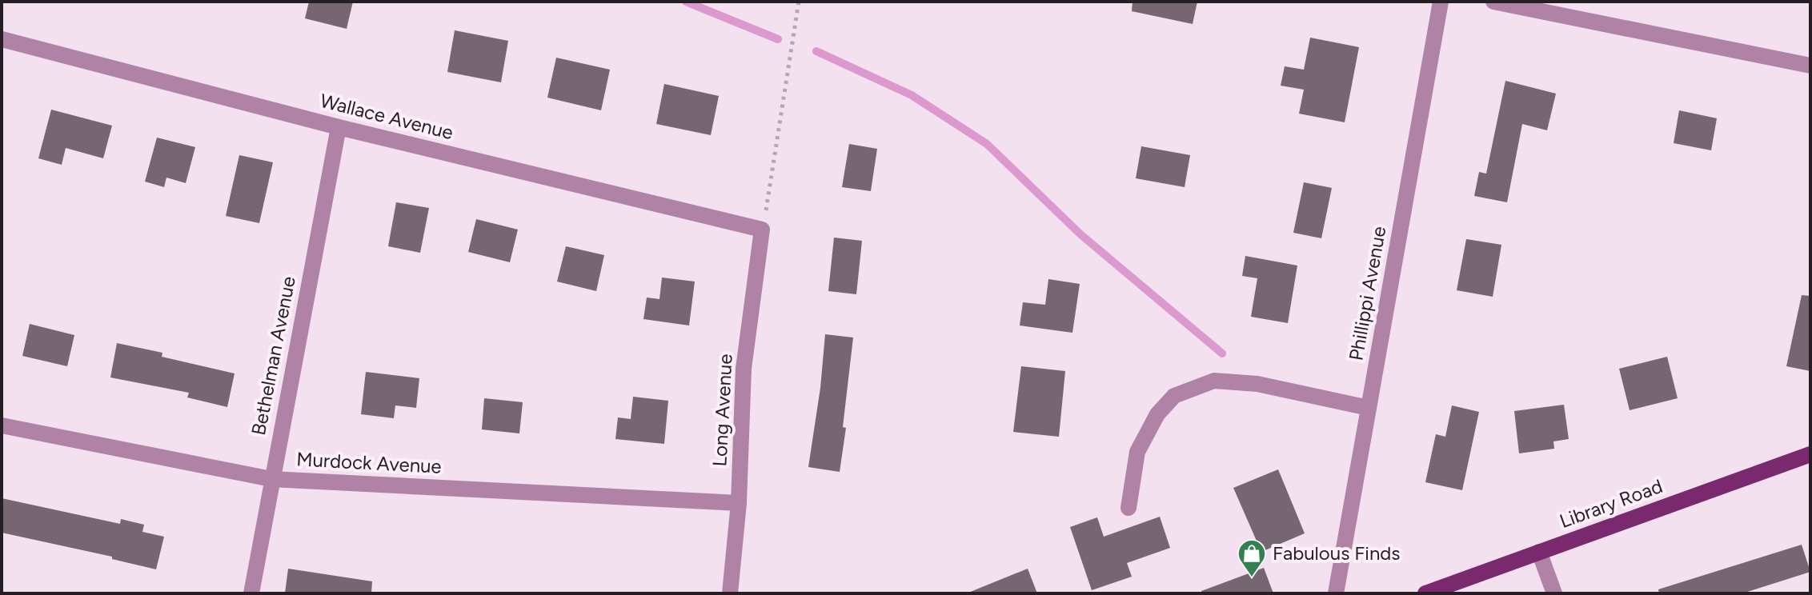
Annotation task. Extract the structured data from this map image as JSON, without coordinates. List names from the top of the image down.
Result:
{
  "streets": {
    "main road": ["Library Road"],
    "street": [
      "Wallace Avenue",
      "Phillippi Avenue",
      "Bethelman Avenue",
      "Long Avenue",
      "Murdock Avenue"
    ]
  },
  "crossings": [
    ["Wallace Avenue", "Bethelman Avenue"],
    ["Wallace Avenue", "Long Avenue"],
    ["Bethelman Avenue", "Murdock Avenue"],
    ["Long Avenue", "Murdock Avenue"]
  ],
  "places": {
    "shop": ["Fabulous Finds"]
  }
}
